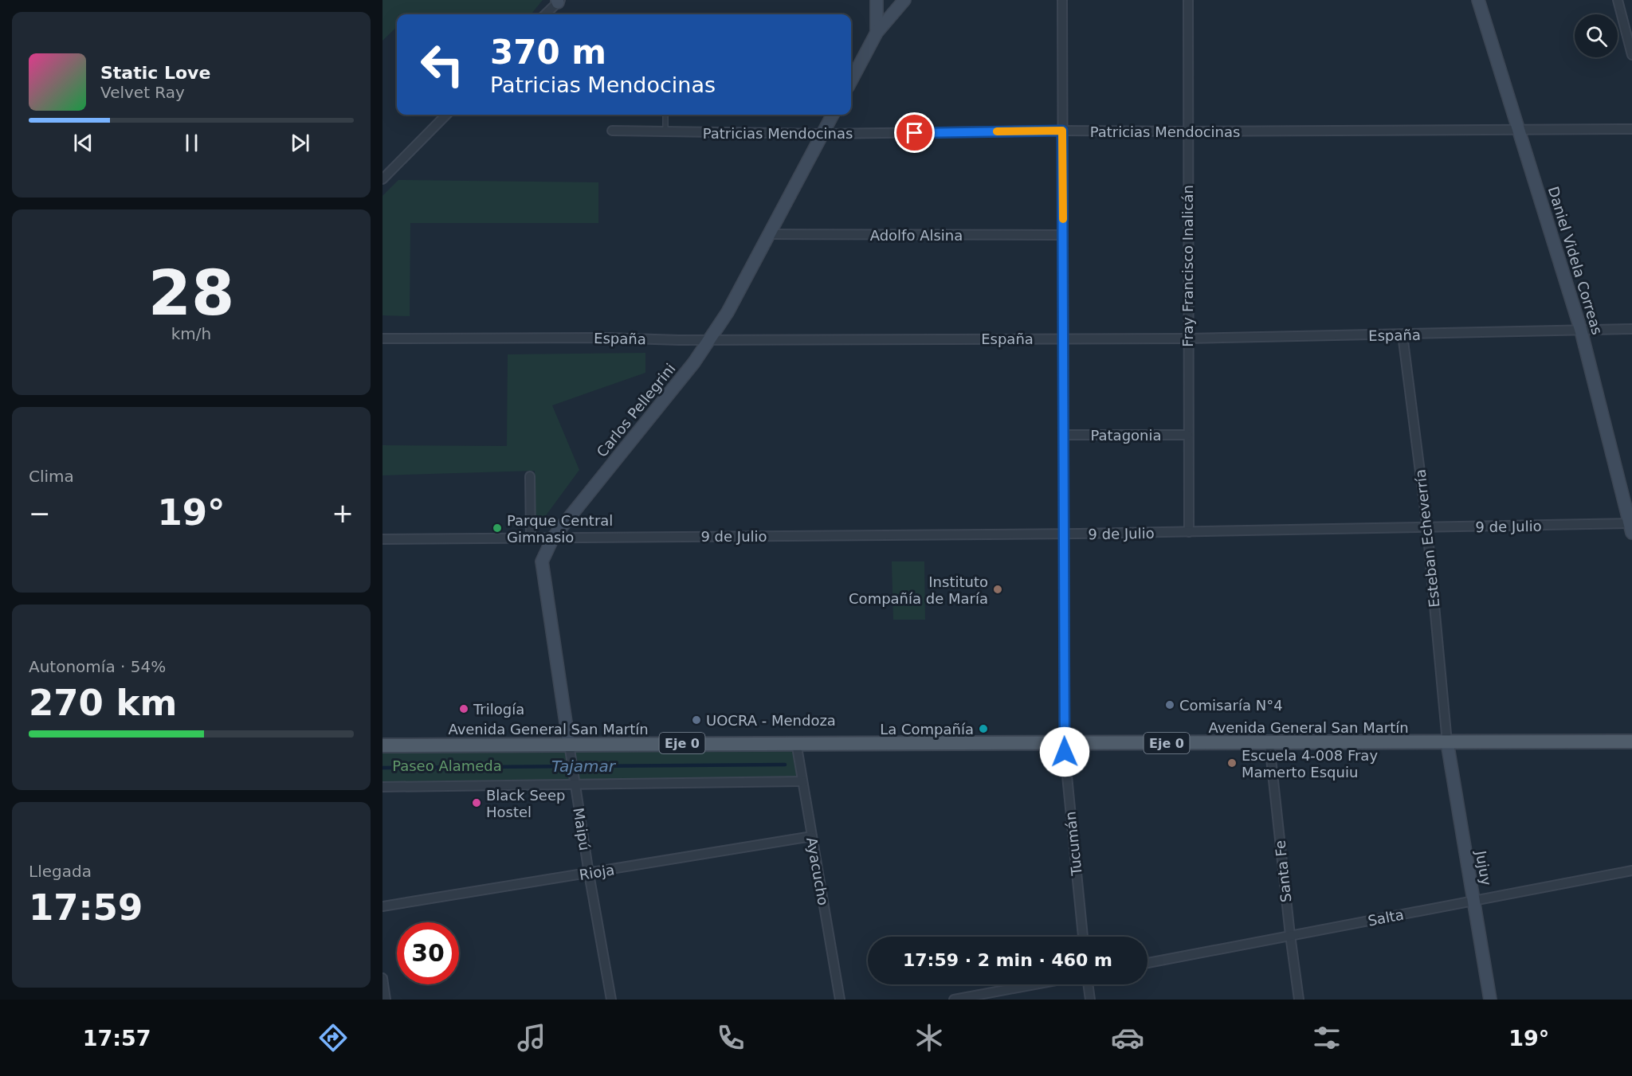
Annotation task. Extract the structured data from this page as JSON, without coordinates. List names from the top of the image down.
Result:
{
  "streets": {
    "main road": ["Avenida General San Martín", "Eje 0"],
    "street": [
      "Patricias Mendocinas",
      "Adolfo Alsina",
      "Daniel Videla Correas",
      "Fray Francisco Inalicán",
      "España",
      "Carlos Pellegrini",
      "Patagonia",
      "9 de Julio",
      "Esteban Echeverría",
      "Maipú",
      "Tucumán",
      "Jujuy",
      "Ayacucho",
      "Santa Fe",
      "Rioja",
      "Salta"
    ]
  },
  "crossings": [
    ["Patricias Mendocinas", "Daniel Videla Correas"],
    ["Patricias Mendocinas", "Fray Francisco Inalicán"],
    ["Patricias Mendocinas", "Carlos Pellegrini"],
    ["Patricias Mendocinas", "Tucumán"],
    ["Adolfo Alsina", "Carlos Pellegrini"],
    ["Adolfo Alsina", "Tucumán"],
    ["Daniel Videla Correas", "España"],
    ["Daniel Videla Correas", "9 de Julio"],
    ["Fray Francisco Inalicán", "España"],
    ["Fray Francisco Inalicán", "Patagonia"],
    ["Fray Francisco Inalicán", "9 de Julio"],
    ["España", "Carlos Pellegrini"],
    ["España", "Esteban Echeverría"],
    ["España", "Tucumán"],
    ["Carlos Pellegrini", "9 de Julio"],
    ["Carlos Pellegrini", "Avenida General San Martín"],
    ["Carlos Pellegrini", "Maipú"],
    ["Patagonia", "Tucumán"],
    ["9 de Julio", "Esteban Echeverría"],
    ["9 de Julio", "Tucumán"],
    ["Esteban Echeverría", "Avenida General San Martín"],
    ["Esteban Echeverría", "Jujuy"],
    ["Avenida General San Martín", "Maipú"],
    ["Avenida General San Martín", "Tucumán"],
    ["Avenida General San Martín", "Jujuy"],
    ["Avenida General San Martín", "Ayacucho"],
    ["Avenida General San Martín", "Santa Fe"],
    ["Maipú", "Rioja"],
    ["Jujuy", "Salta"],
    ["Ayacucho", "Rioja"],
    ["Santa Fe", "Salta"]
  ],
  "water": ["Tajamar"],
  "parks": ["Paseo Alameda"],
  "places": [
    "Parque Central Gimnasio",
    "Instituto Compañía de María",
    "Comisaría N°4",
    "Trilogía",
    "UOCRA - Mendoza",
    "La Compañía",
    "Escuela 4-008 Fray Mamerto Esquiu",
    "Black Seep Hostel"
  ],
  "page": {
    "turn": ["370 m", "Patricias Mendocinas"],
    "song": ["Static Love", "Velvet Ray"],
    "tile": [
      ["28", "km/h"],
      "Clima",
      ["Autonomía · 54%", "270 km"],
      ["Llegada", "17:59"]
    ],
    "heat": ["−", "19°", "+"],
    "limit": "30",
    "trip": "17:59 · 2 min · 460 m",
    "tabs": ["17:57", "19°"]
  }
}
